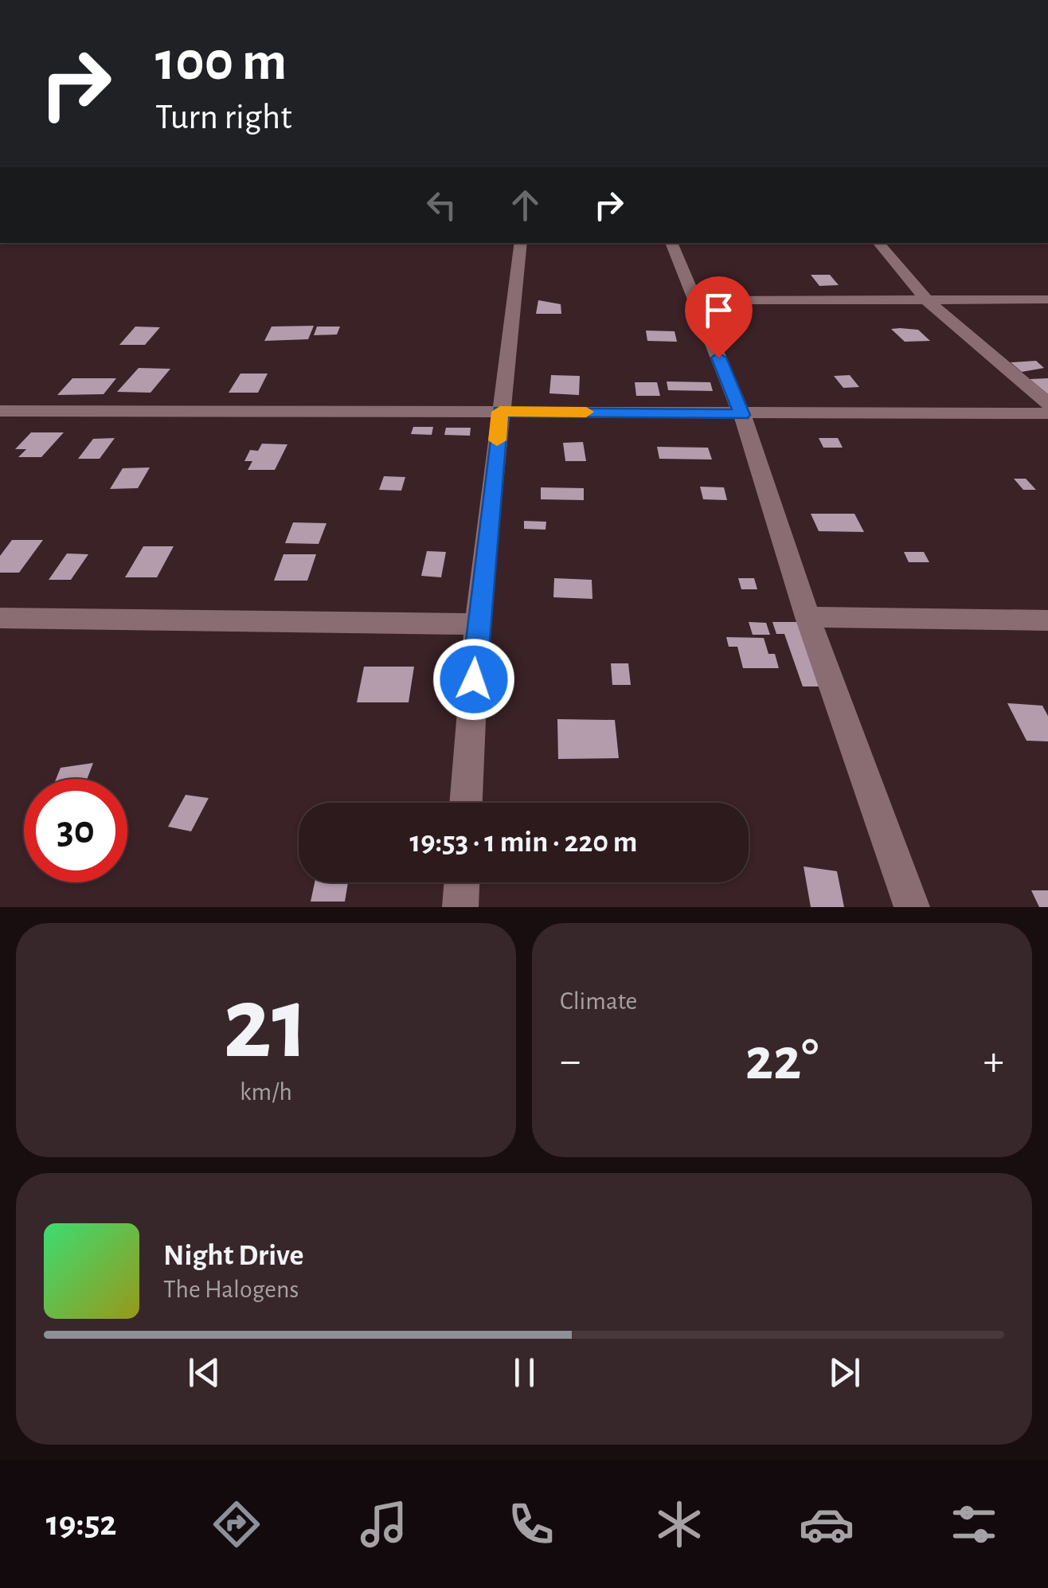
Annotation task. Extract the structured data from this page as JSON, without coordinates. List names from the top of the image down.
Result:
{
  "page": {
    "turn": ["100 m", "Turn right"],
    "limit": "30",
    "trip": "19:53 · 1 min · 220 m",
    "tile": [
      ["21", "km/h"],
      "Climate"
    ],
    "heat": ["−", "22°", "+"],
    "song": ["Night Drive", "The Halogens"],
    "tabs": "19:52"
  }
}
